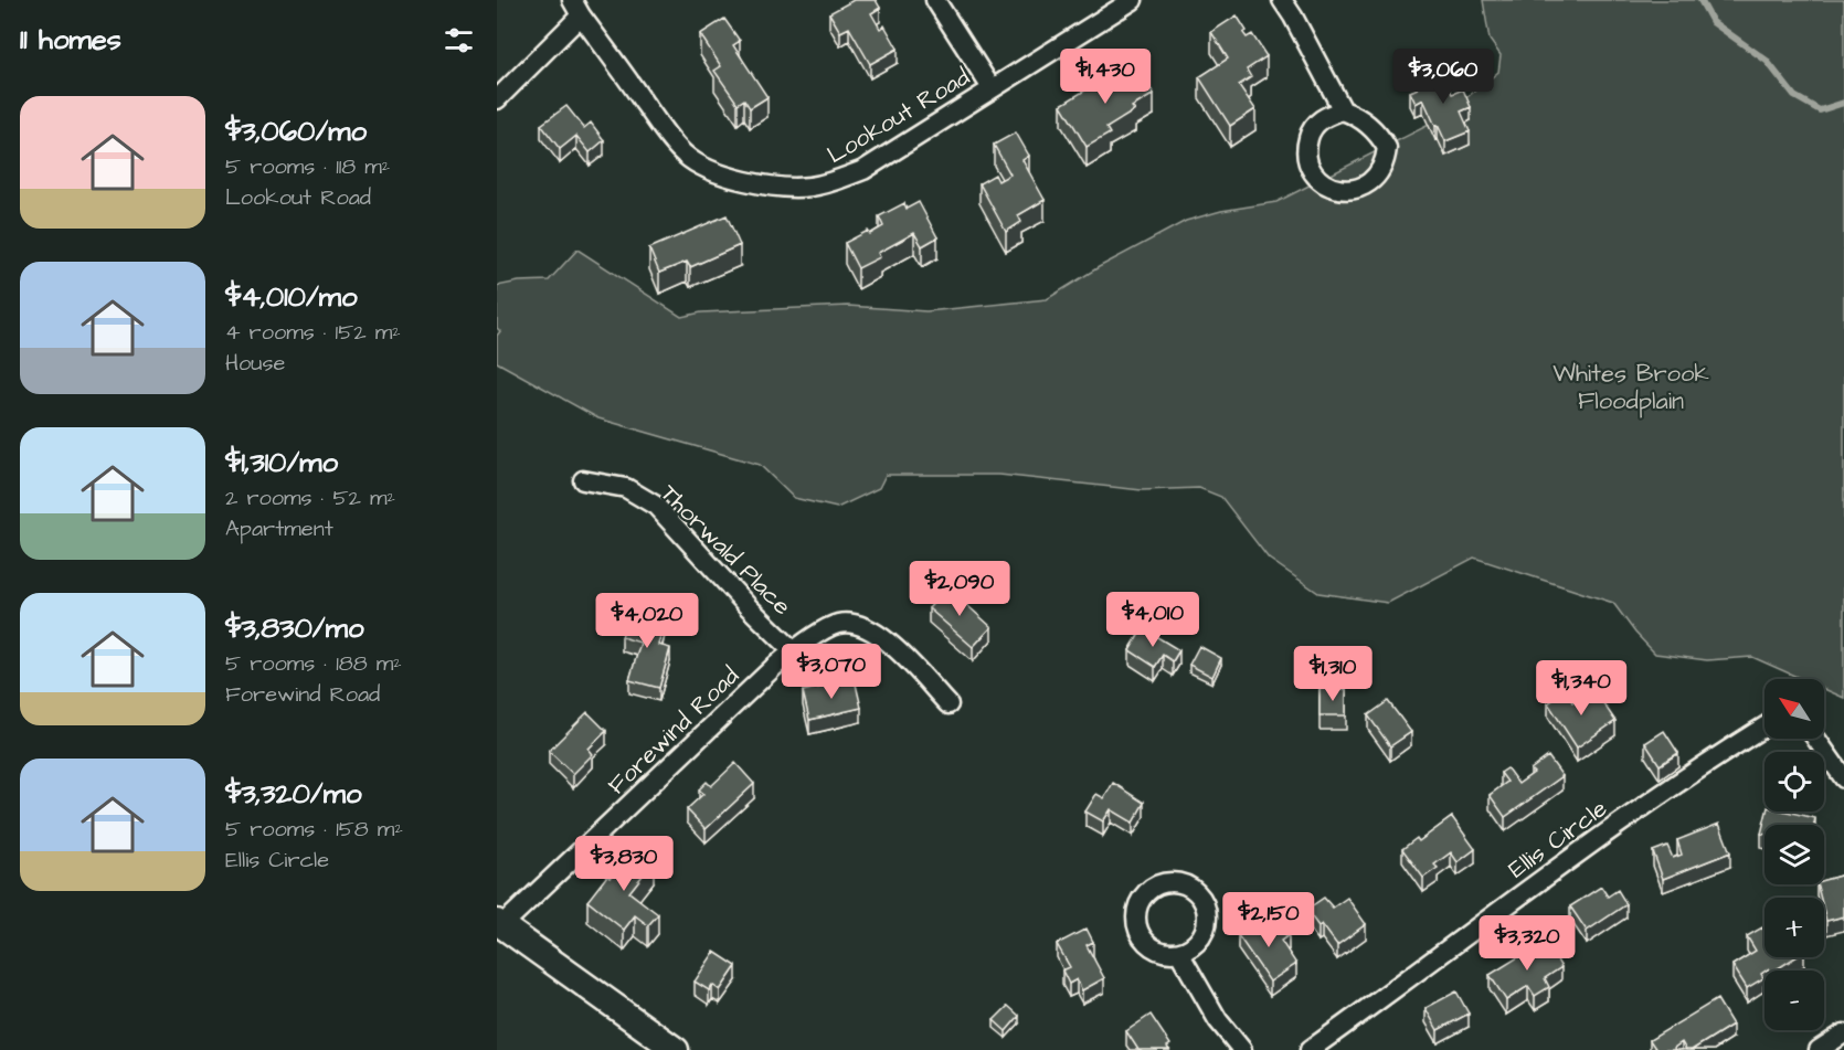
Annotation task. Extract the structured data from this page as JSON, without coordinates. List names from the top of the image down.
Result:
{
  "streets": {
    "street": [
      "Lookout Road",
      "Thorwald Place",
      "Forewind Road",
      "Ellis Circle"
    ]
  },
  "crossings": [
    ["Thorwald Place", "Forewind Road"]
  ],
  "parks": ["Whites Brook Floodplain"],
  "north": "top left",
  "page": {
    "heading": "11 homes",
    "price": [
      "$1,430",
      "$3,060",
      "$2,090",
      "$4,010",
      "$4,020",
      "$3,070",
      "$1,310",
      "$1,340",
      "$3,830",
      "$2,150",
      "$3,320"
    ],
    "list": [
      {
        "name": "$3,060/mo",
        "note": "5 rooms · 118 m² · Lookout Road"
      },
      {
        "name": "$4,010/mo",
        "note": "4 rooms · 152 m² · House"
      },
      {
        "name": "$1,310/mo",
        "note": "2 rooms · 52 m² · Apartment"
      },
      {
        "name": "$3,830/mo",
        "note": "5 rooms · 188 m² · Forewind Road"
      },
      {
        "name": "$3,320/mo",
        "note": "5 rooms · 158 m² · Ellis Circle"
      }
    ],
    "map_buttons": ["+", "−"]
  }
}
